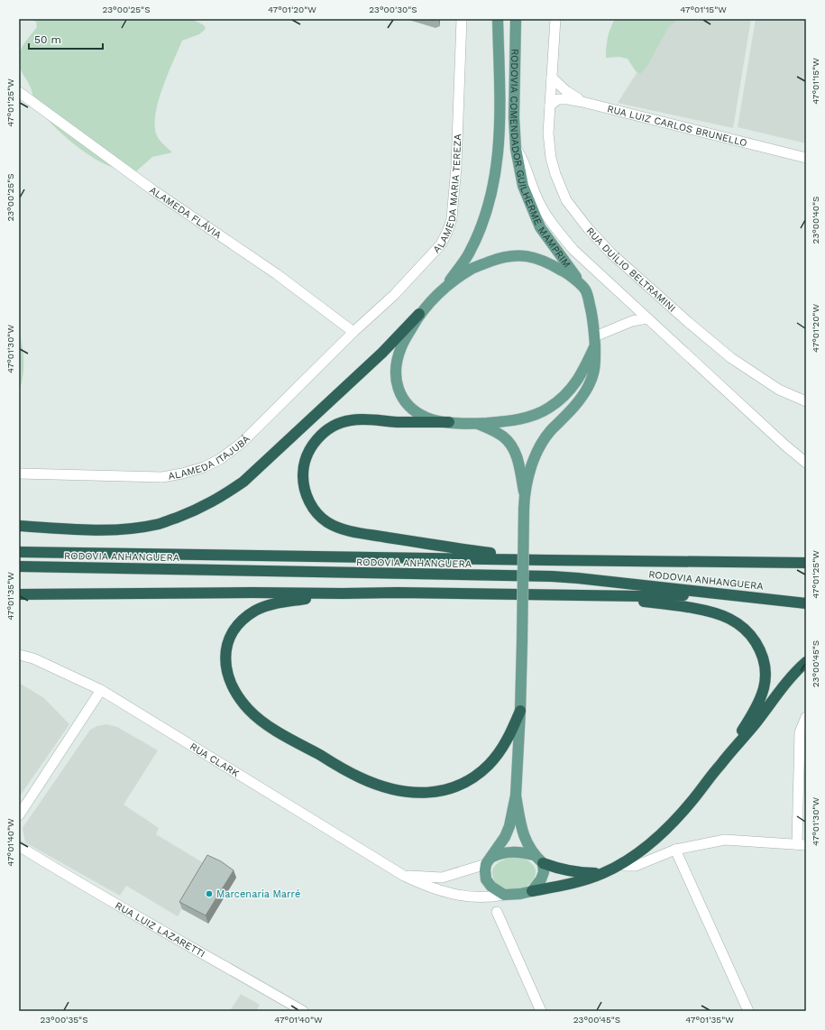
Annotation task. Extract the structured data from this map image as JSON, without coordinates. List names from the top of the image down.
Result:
{
  "streets": {
    "highway": ["RODOVIA ANHANGUERA"],
    "main road": ["RODOVIA COMENDADOR GUILHERME MAMPRIM"],
    "street": [
      "RUA LUIZ CARLOS BRUNELLO",
      "ALAMEDA MARIA TEREZA",
      "ALAMEDA FLÁVIA",
      "RUA DUÍLIO BELTRAMINI",
      "ALAMEDA ITAJUBÁ",
      "RUA CLARK",
      "RUA LUIZ LAZARETTI"
    ]
  },
  "crossings": [
    ["RUA LUIZ CARLOS BRUNELLO", "RUA DUÍLIO BELTRAMINI"],
    ["ALAMEDA MARIA TEREZA", "ALAMEDA FLÁVIA"],
    ["ALAMEDA MARIA TEREZA", "ALAMEDA ITAJUBÁ"],
    ["ALAMEDA FLÁVIA", "ALAMEDA ITAJUBÁ"]
  ],
  "places": ["Marcenaria Marré"],
  "scale_bar": "50 m",
  "coordinates": [
    "23°00'25\"S",
    "47°01'20\"W",
    "23°00'30\"S",
    "47°01'15\"W",
    "47°01'25\"W",
    "23°00'40\"S",
    "47°01'30\"W",
    "47°01'35\"W",
    "23°00'45\"S",
    "47°01'40\"W",
    "23°00'35\"S"
  ]
}
